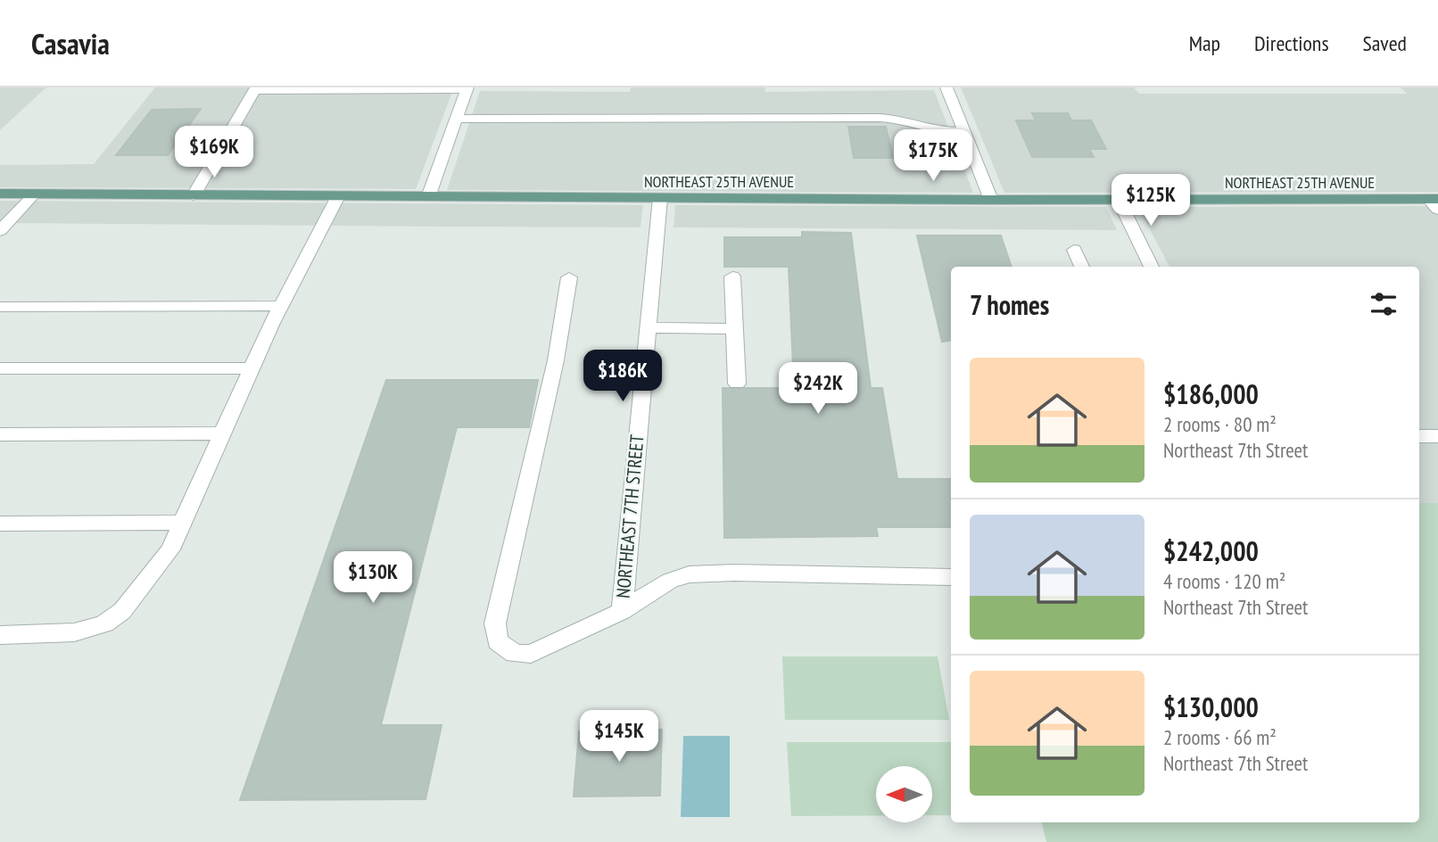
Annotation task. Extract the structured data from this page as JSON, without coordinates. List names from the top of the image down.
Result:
{
  "streets": {
    "main road": ["NORTHEAST 25TH AVENUE"],
    "street": ["NORTHEAST 7TH STREET"]
  },
  "crossings": [
    ["NORTHEAST 25TH AVENUE", "NORTHEAST 7TH STREET"]
  ],
  "north": "left",
  "page": {
    "header": "Casavia",
    "nav": ["Map", "Directions", "Saved"],
    "price": [
      "$169K",
      "$175K",
      "$125K",
      "$186K",
      "$242K",
      "$130K",
      "$145K"
    ],
    "heading": "7 homes",
    "list": [
      {
        "name": "$186,000",
        "note": "2 rooms · 80 m² · Northeast 7th Street"
      },
      {
        "name": "$242,000",
        "note": "4 rooms · 120 m² · Northeast 7th Street"
      },
      {
        "name": "$130,000",
        "note": "2 rooms · 66 m² · Northeast 7th Street"
      }
    ]
  }
}
